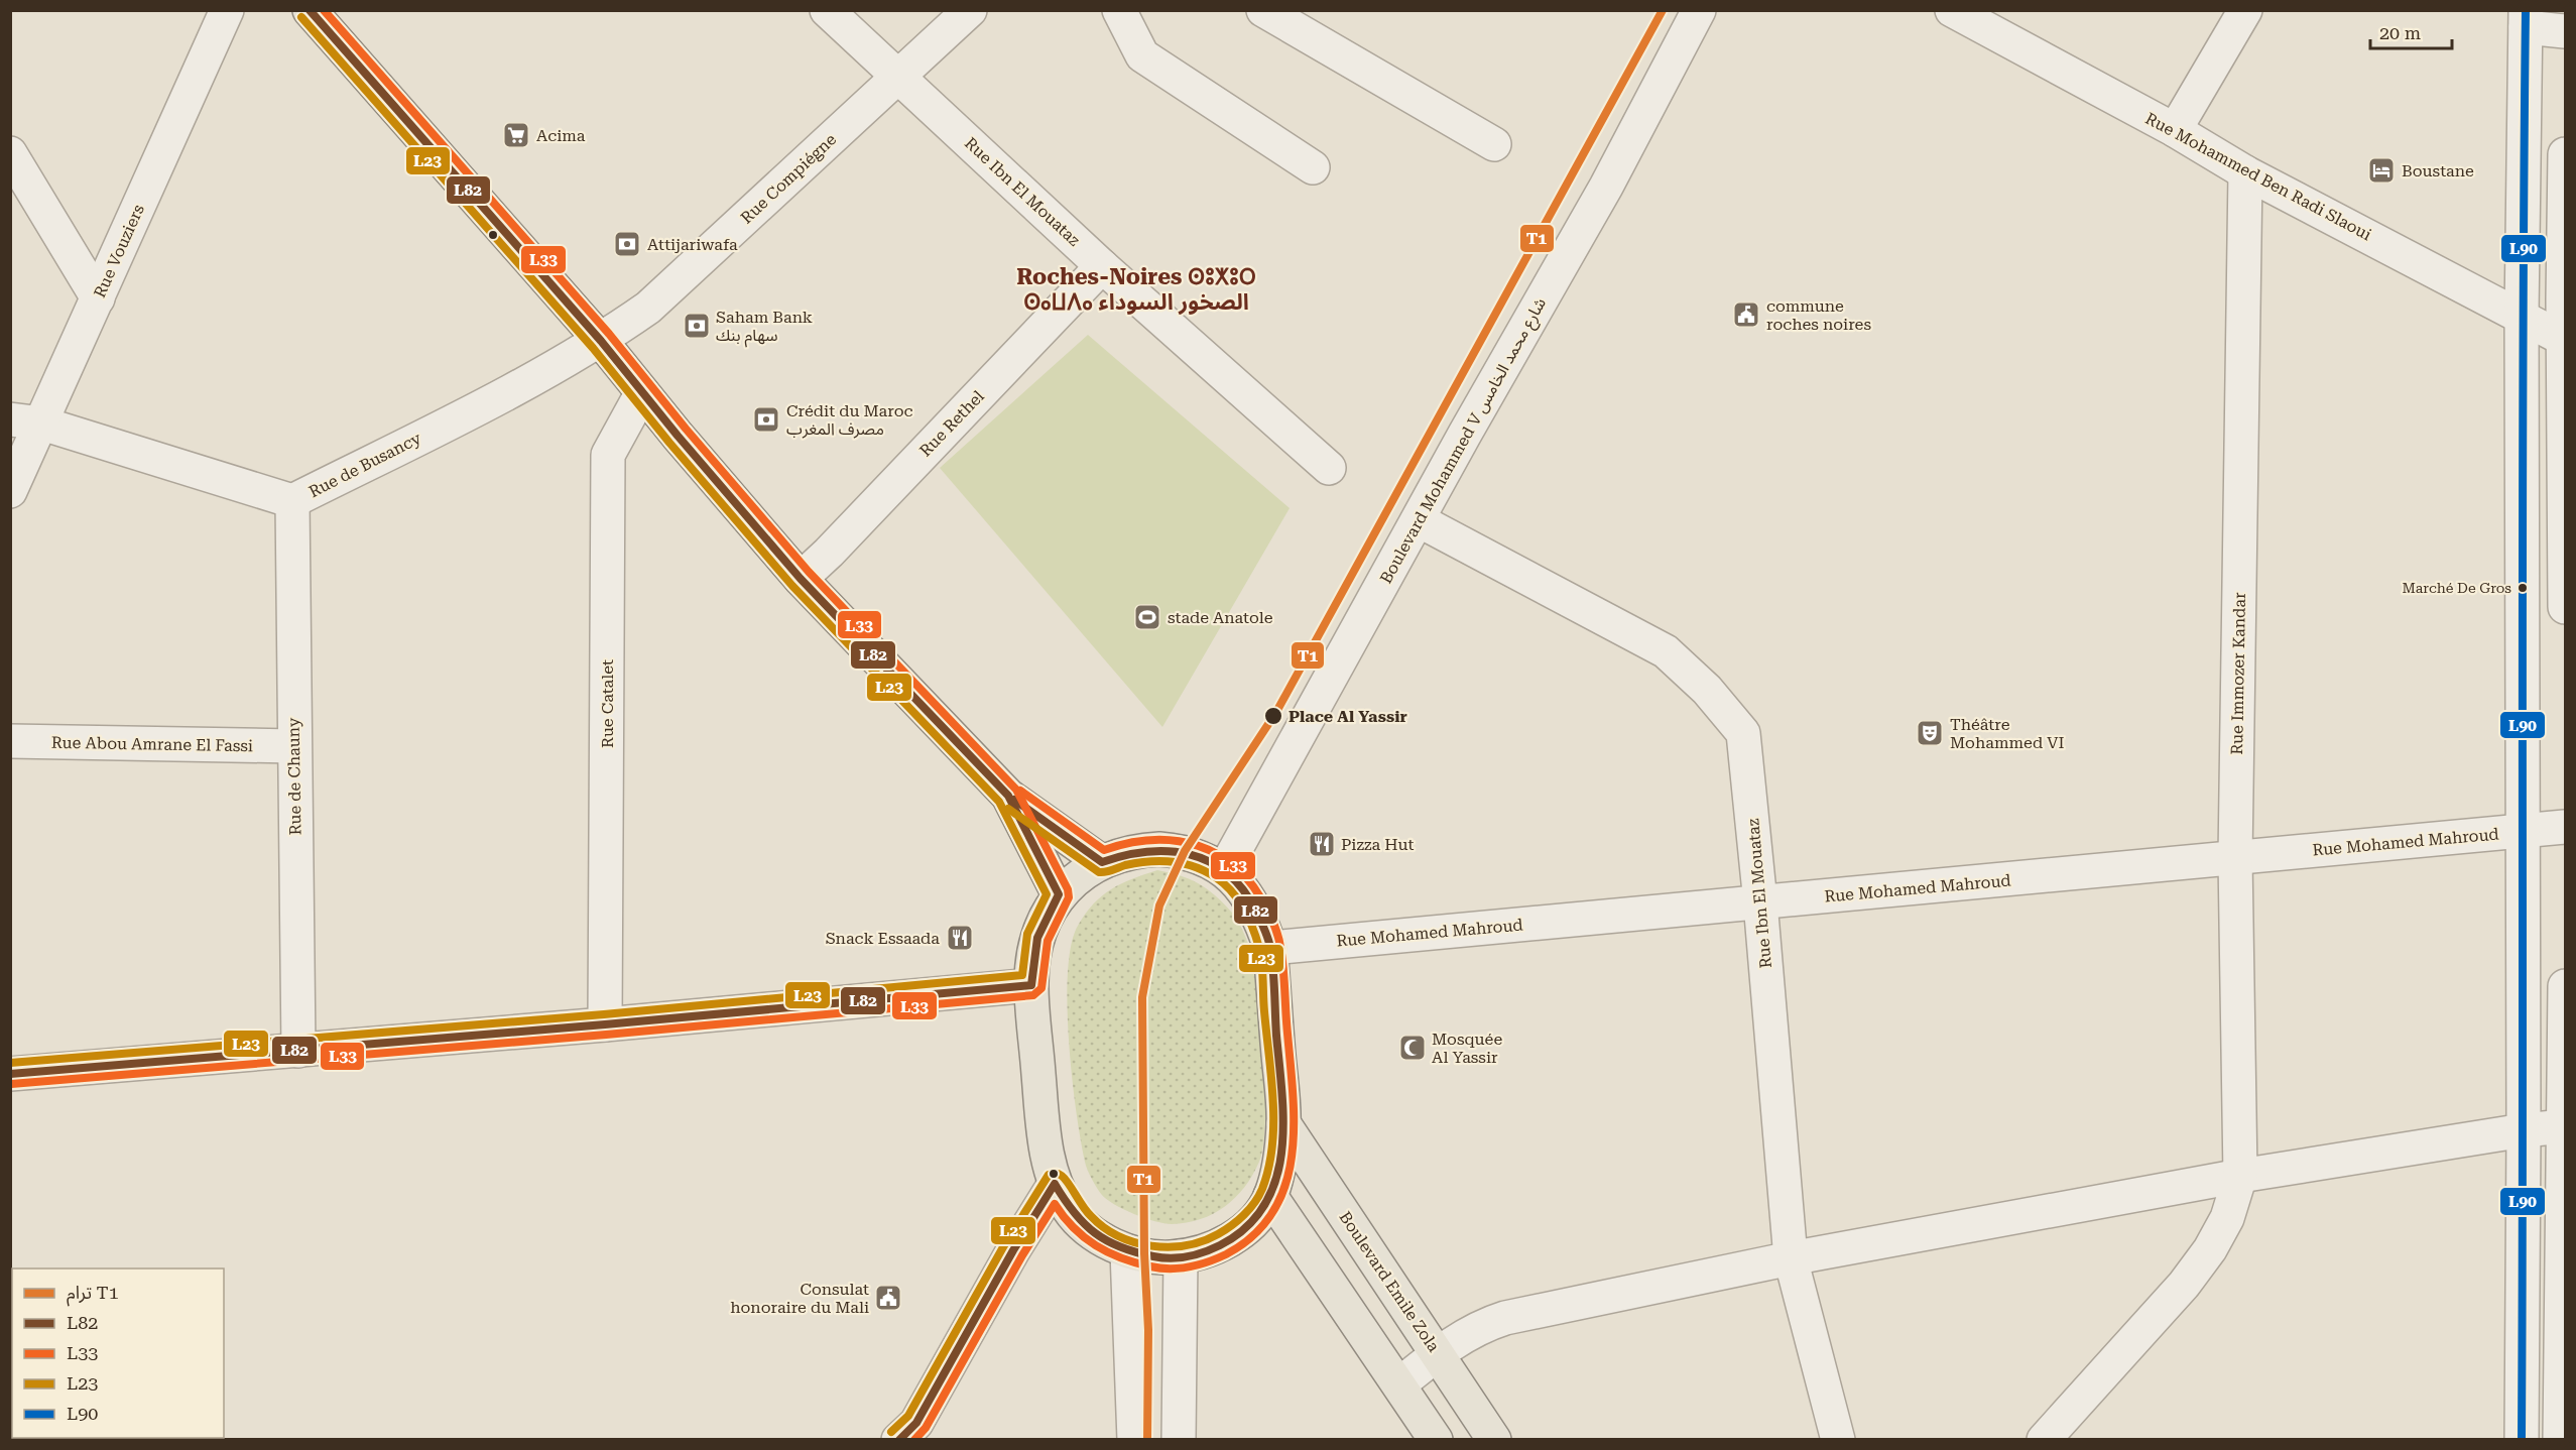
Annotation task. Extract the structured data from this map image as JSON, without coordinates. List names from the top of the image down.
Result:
{
  "streets": {
    "main road": ["Boulevard Emile Zola"],
    "street": [
      "Rue Mohammed Ben Radi Slaoui",
      "Rue Compiégne",
      "Rue Ibn El Mouataz",
      "Rue Vouziers",
      "Rue Rethel",
      "Boulevard Mohammed V شارع محمد الخامس",
      "Rue de Busancy",
      "Rue Immozer Kandar",
      "Rue Catalet",
      "Rue Abou Amrane El Fassi",
      "Rue de Chauny",
      "Rue Mohamed Mahroud"
    ]
  },
  "crossings": [
    ["Rue Mohammed Ben Radi Slaoui", "Rue Immozer Kandar"],
    ["Rue Compiégne", "Rue Ibn El Mouataz"],
    ["Rue Compiégne", "Rue de Busancy"],
    ["Rue Ibn El Mouataz", "Rue Rethel"],
    ["Rue Ibn El Mouataz", "Boulevard Mohammed V شارع محمد الخامس"],
    ["Rue Ibn El Mouataz", "Rue Mohamed Mahroud"],
    ["Rue Vouziers", "Rue de Busancy"],
    ["Rue de Busancy", "Rue de Chauny"],
    ["Rue Immozer Kandar", "Rue Mohamed Mahroud"],
    ["Rue Abou Amrane El Fassi", "Rue de Chauny"]
  ],
  "districts": ["Roches-Noires ⵙⵓⵅⵓⵔ ⵙⴰⵡⴷⴰ الصخور السوداء"],
  "places": {
    "supermarket": ["Acima"],
    "hotel": ["Boustane"],
    "bank": ["Attijariwafa", "Saham Bank سهام بنك", "Crédit du Maroc مصرف المغرب"],
    "public building": ["commune roches noires", "Consulat honoraire du Mali"],
    "other": ["Marché De Gros", "Place Al Yassir"],
    "sports": ["stade Anatole"],
    "theatre": ["Théâtre Mohammed VI"],
    "restaurant": ["Pizza Hut", "Snack Essaada"],
    "mosque": ["Mosquée Al Yassir"]
  },
  "lines": [
    "tram line T1",
    "transit line L82",
    "transit line L33",
    "transit line L90",
    "transit line L23"
  ],
  "legend": [
    "ترام T1",
    "L82",
    "L33",
    "L23",
    "L90"
  ],
  "scale_bar": "20 m"
}
